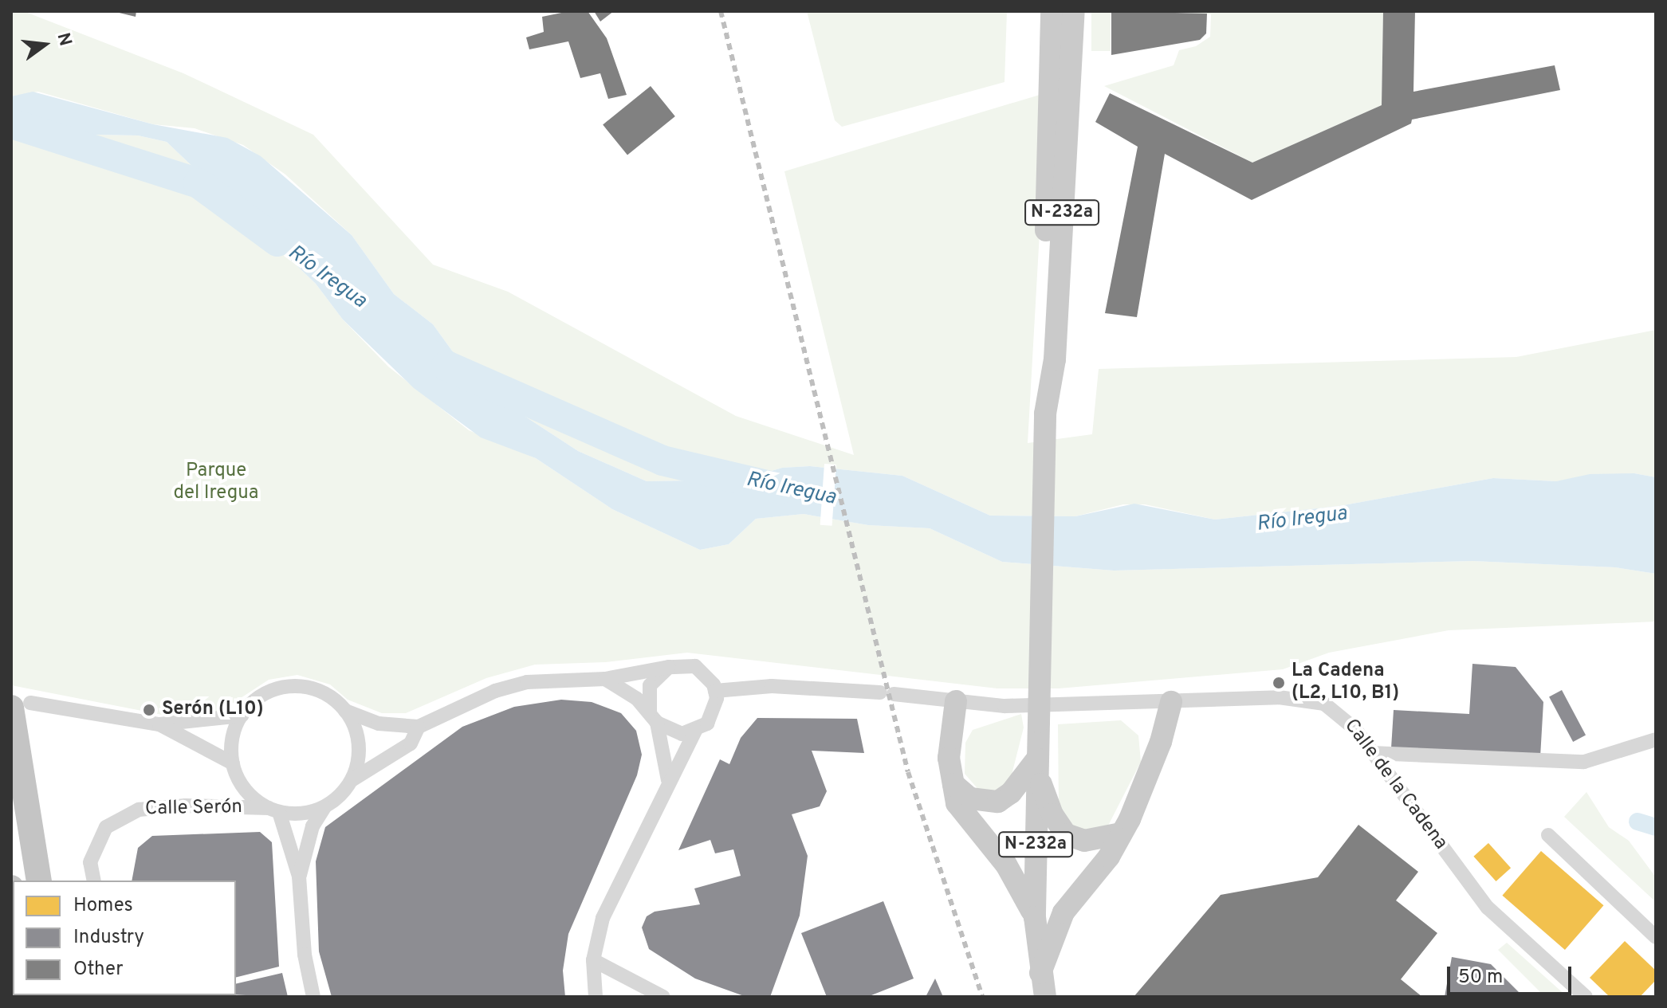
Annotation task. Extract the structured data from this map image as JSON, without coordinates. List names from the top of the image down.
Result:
{
  "streets": {
    "main road": ["N-232a"],
    "street": ["Calle de la Cadena", "Calle Serón"]
  },
  "water": ["Río Iregua"],
  "parks": ["Parque del Iregua"],
  "places": ["La Cadena (L2, L10, B1)", "Serón (L10)"],
  "legend": ["Homes", "Industry", "Other"],
  "scale_bar": "50 m",
  "north": "right"
}
